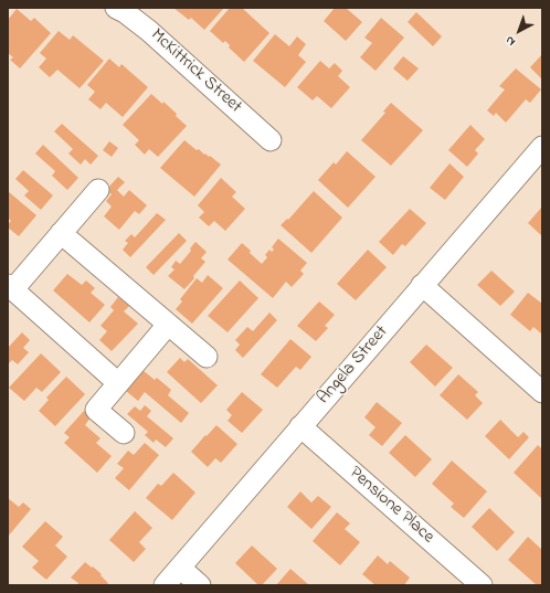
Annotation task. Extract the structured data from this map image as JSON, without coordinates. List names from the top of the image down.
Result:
{
  "streets": {
    "street": ["McKittrick Street", "Angela Street", "Pensione Place"]
  },
  "crossings": [
    ["Angela Street", "Pensione Place"]
  ],
  "north": "bottom left"
}
